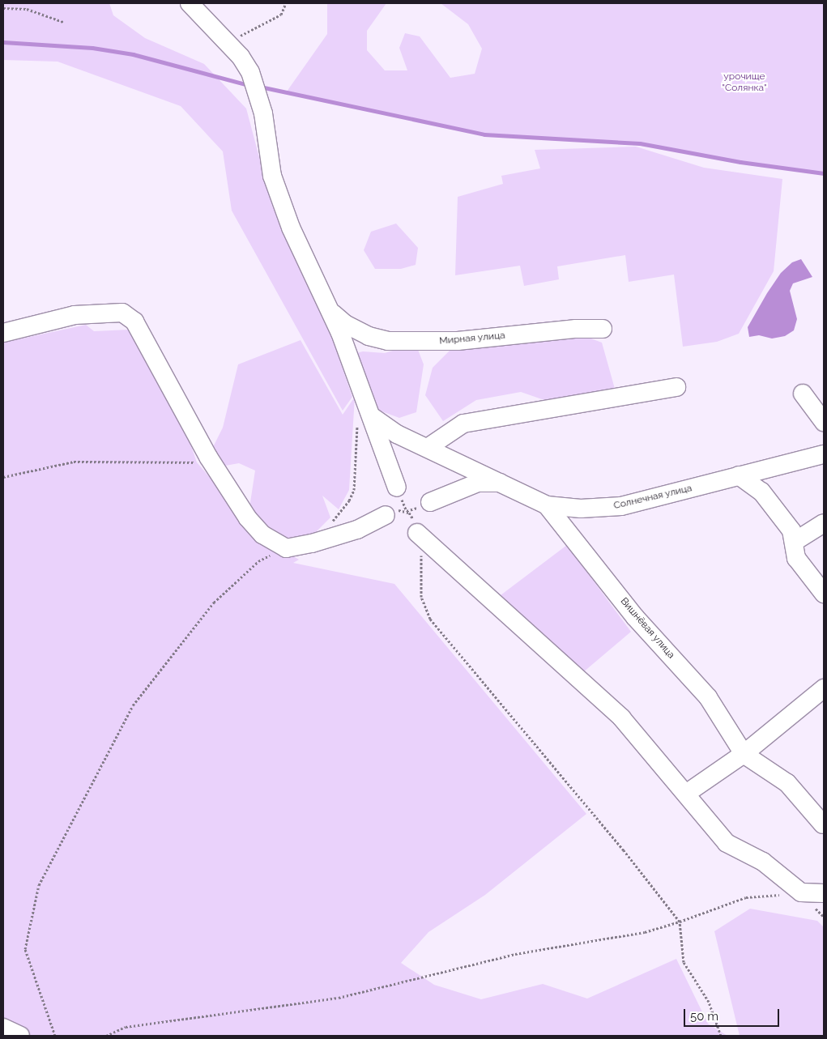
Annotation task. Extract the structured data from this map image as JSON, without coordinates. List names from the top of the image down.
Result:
{
  "streets": {
    "street": ["Мирная улица", "Солнечная улица", "Вишнёвая улица"]
  },
  "crossings": [
    ["Солнечная улица", "Вишнёвая улица"]
  ],
  "parks": ["урочище \"Солянка\""],
  "scale_bar": "50 m"
}
